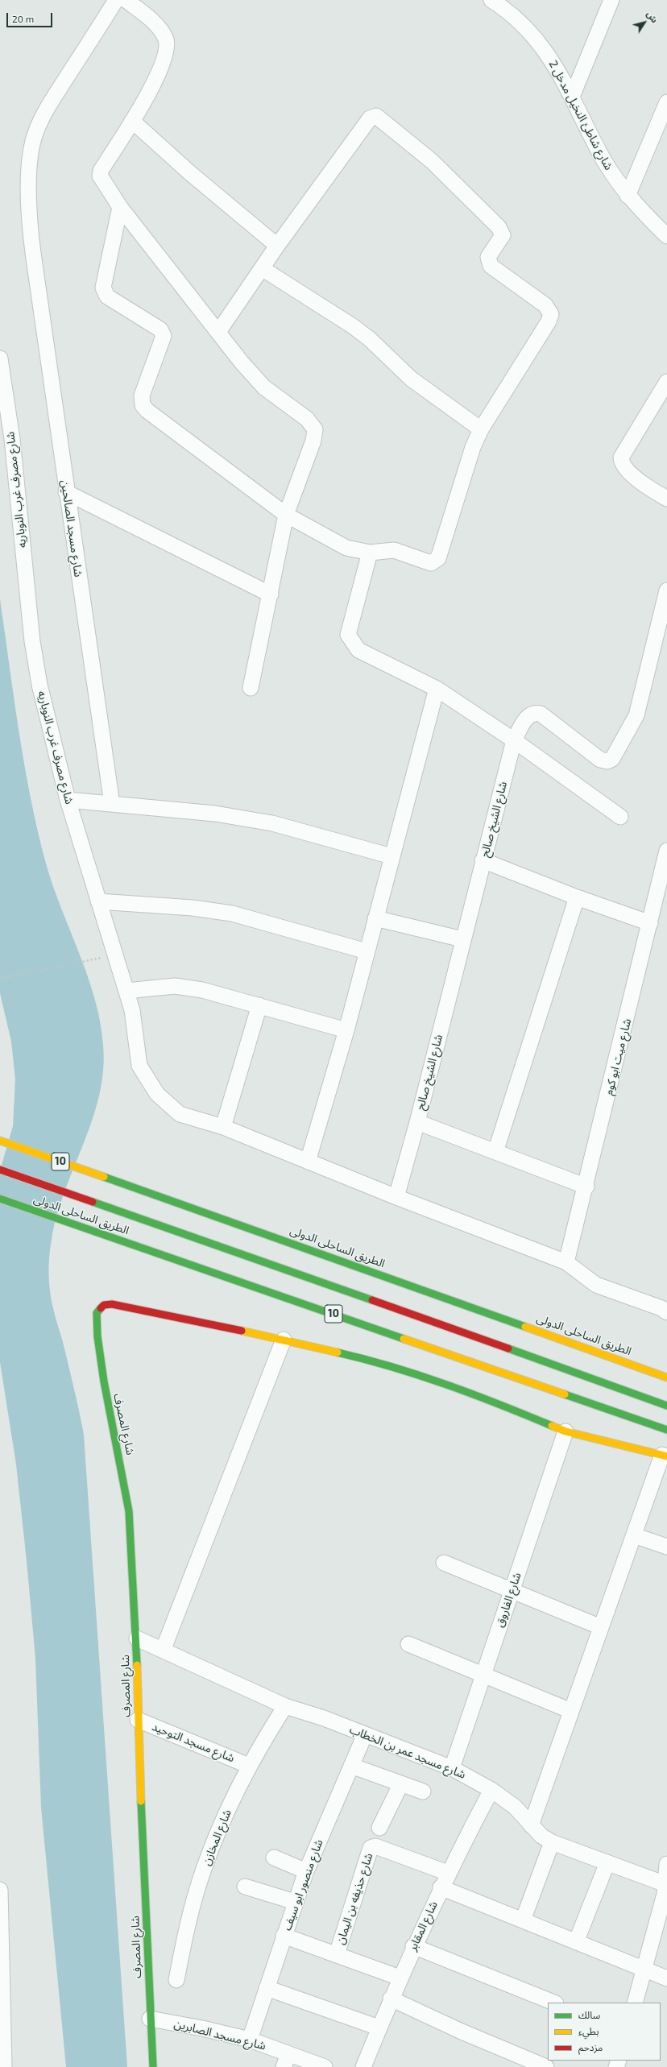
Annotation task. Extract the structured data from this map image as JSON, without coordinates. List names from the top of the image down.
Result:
{
  "streets": {
    "main road": ["10", "الطريق الساحلى الدولى", "شارع المصرف"],
    "street": [
      "شارع شاطئ النخيل مدخل 2",
      "شارع مصرف غرب النوباريه",
      "شارع مسجد الصالحين",
      "شارع الشيخ صالح",
      "شارع ميت ابو كوم",
      "شارع الفاروق",
      "شارع مسجد التوحيد",
      "شارع مسجد عمر بن الخطاب",
      "شارع المخازن",
      "شارع منصور ابو سيف",
      "شارع حذيفه بن اليمان",
      "شارع المقابر",
      "شارع مسجد الصابرين"
    ]
  },
  "crossings": [
    ["شارع المصرف", "شارع مسجد التوحيد"],
    ["شارع المصرف", "شارع مسجد عمر بن الخطاب"],
    ["شارع المصرف", "شارع مسجد الصابرين"],
    ["شارع الفاروق", "شارع مسجد عمر بن الخطاب"],
    ["شارع مسجد التوحيد", "شارع المخازن"],
    ["شارع مسجد عمر بن الخطاب", "شارع المخازن"],
    ["شارع مسجد عمر بن الخطاب", "شارع منصور ابو سيف"],
    ["شارع مسجد عمر بن الخطاب", "شارع المقابر"],
    ["شارع منصور ابو سيف", "شارع مسجد الصابرين"],
    ["شارع حذيفه بن اليمان", "شارع المقابر"]
  ],
  "legend": ["سالك", "بطيء", "مزدحم"],
  "scale_bar": "20 m",
  "north": "top right"
}
